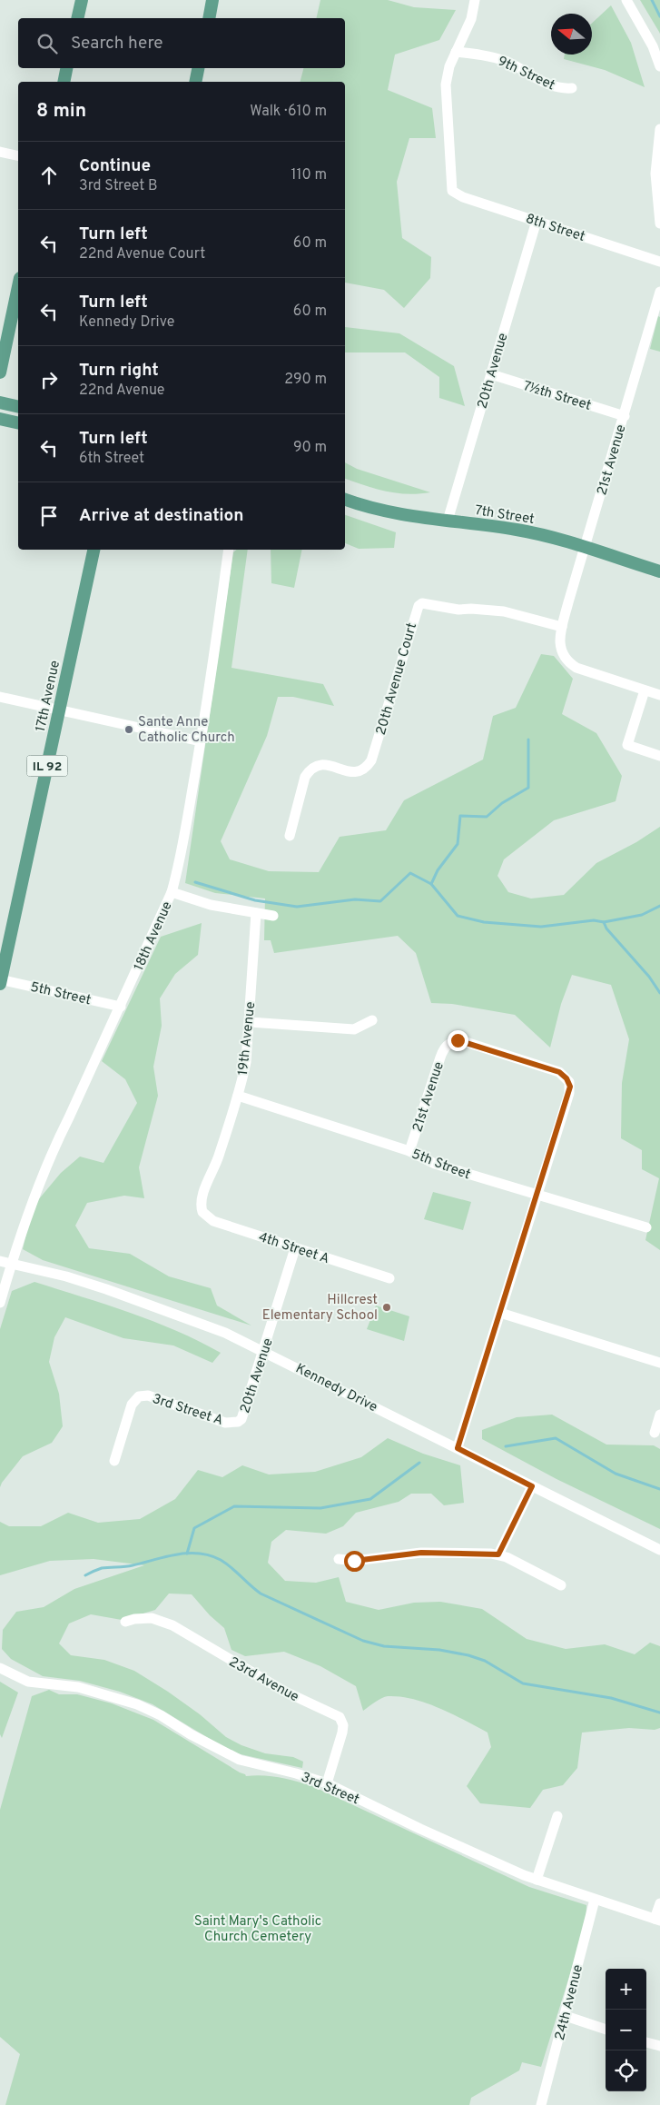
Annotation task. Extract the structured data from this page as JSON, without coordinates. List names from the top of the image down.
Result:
{
  "streets": {
    "main road": ["7th Street", "17th Avenue", "IL 92"],
    "street": [
      "9th Street",
      "8th Street",
      "20th Avenue",
      "7½th Street",
      "21st Avenue",
      "20th Avenue Court",
      "18th Avenue",
      "5th Street",
      "19th Avenue",
      "4th Street A",
      "Kennedy Drive",
      "3rd Street A",
      "23rd Avenue",
      "3rd Street",
      "24th Avenue"
    ]
  },
  "crossings": [
    ["9th Street", "8th Street"],
    ["8th Street", "20th Avenue"],
    ["20th Avenue", "7½th Street"],
    ["20th Avenue", "7th Street"],
    ["20th Avenue", "4th Street A"],
    ["20th Avenue", "Kennedy Drive"],
    ["20th Avenue", "3rd Street A"],
    ["7½th Street", "21st Avenue"],
    ["21st Avenue", "7th Street"],
    ["21st Avenue", "20th Avenue Court"],
    ["21st Avenue", "5th Street"],
    ["17th Avenue", "5th Street"],
    ["18th Avenue", "5th Street"],
    ["18th Avenue", "Kennedy Drive"],
    ["5th Street", "19th Avenue"],
    ["19th Avenue", "4th Street A"],
    ["23rd Avenue", "3rd Street"],
    ["3rd Street", "24th Avenue"]
  ],
  "parks": ["Saint Mary's Catholic Church Cemetery"],
  "places": ["Sante Anne Catholic Church", "Hillcrest Elementary School"],
  "north": "left",
  "page": {
    "search": "Search here",
    "heading": ["8 min", "Walk · 610 m"],
    "list": [
      ["Continue", "3rd Street B", "110 m"],
      ["Turn left", "22nd Avenue Court", "60 m"],
      ["Turn left", "Kennedy Drive", "60 m"],
      ["Turn right", "22nd Avenue", "290 m"],
      ["Turn left", "6th Street", "90 m"],
      "Arrive at destination"
    ],
    "map_buttons": ["+", "−"]
  }
}
